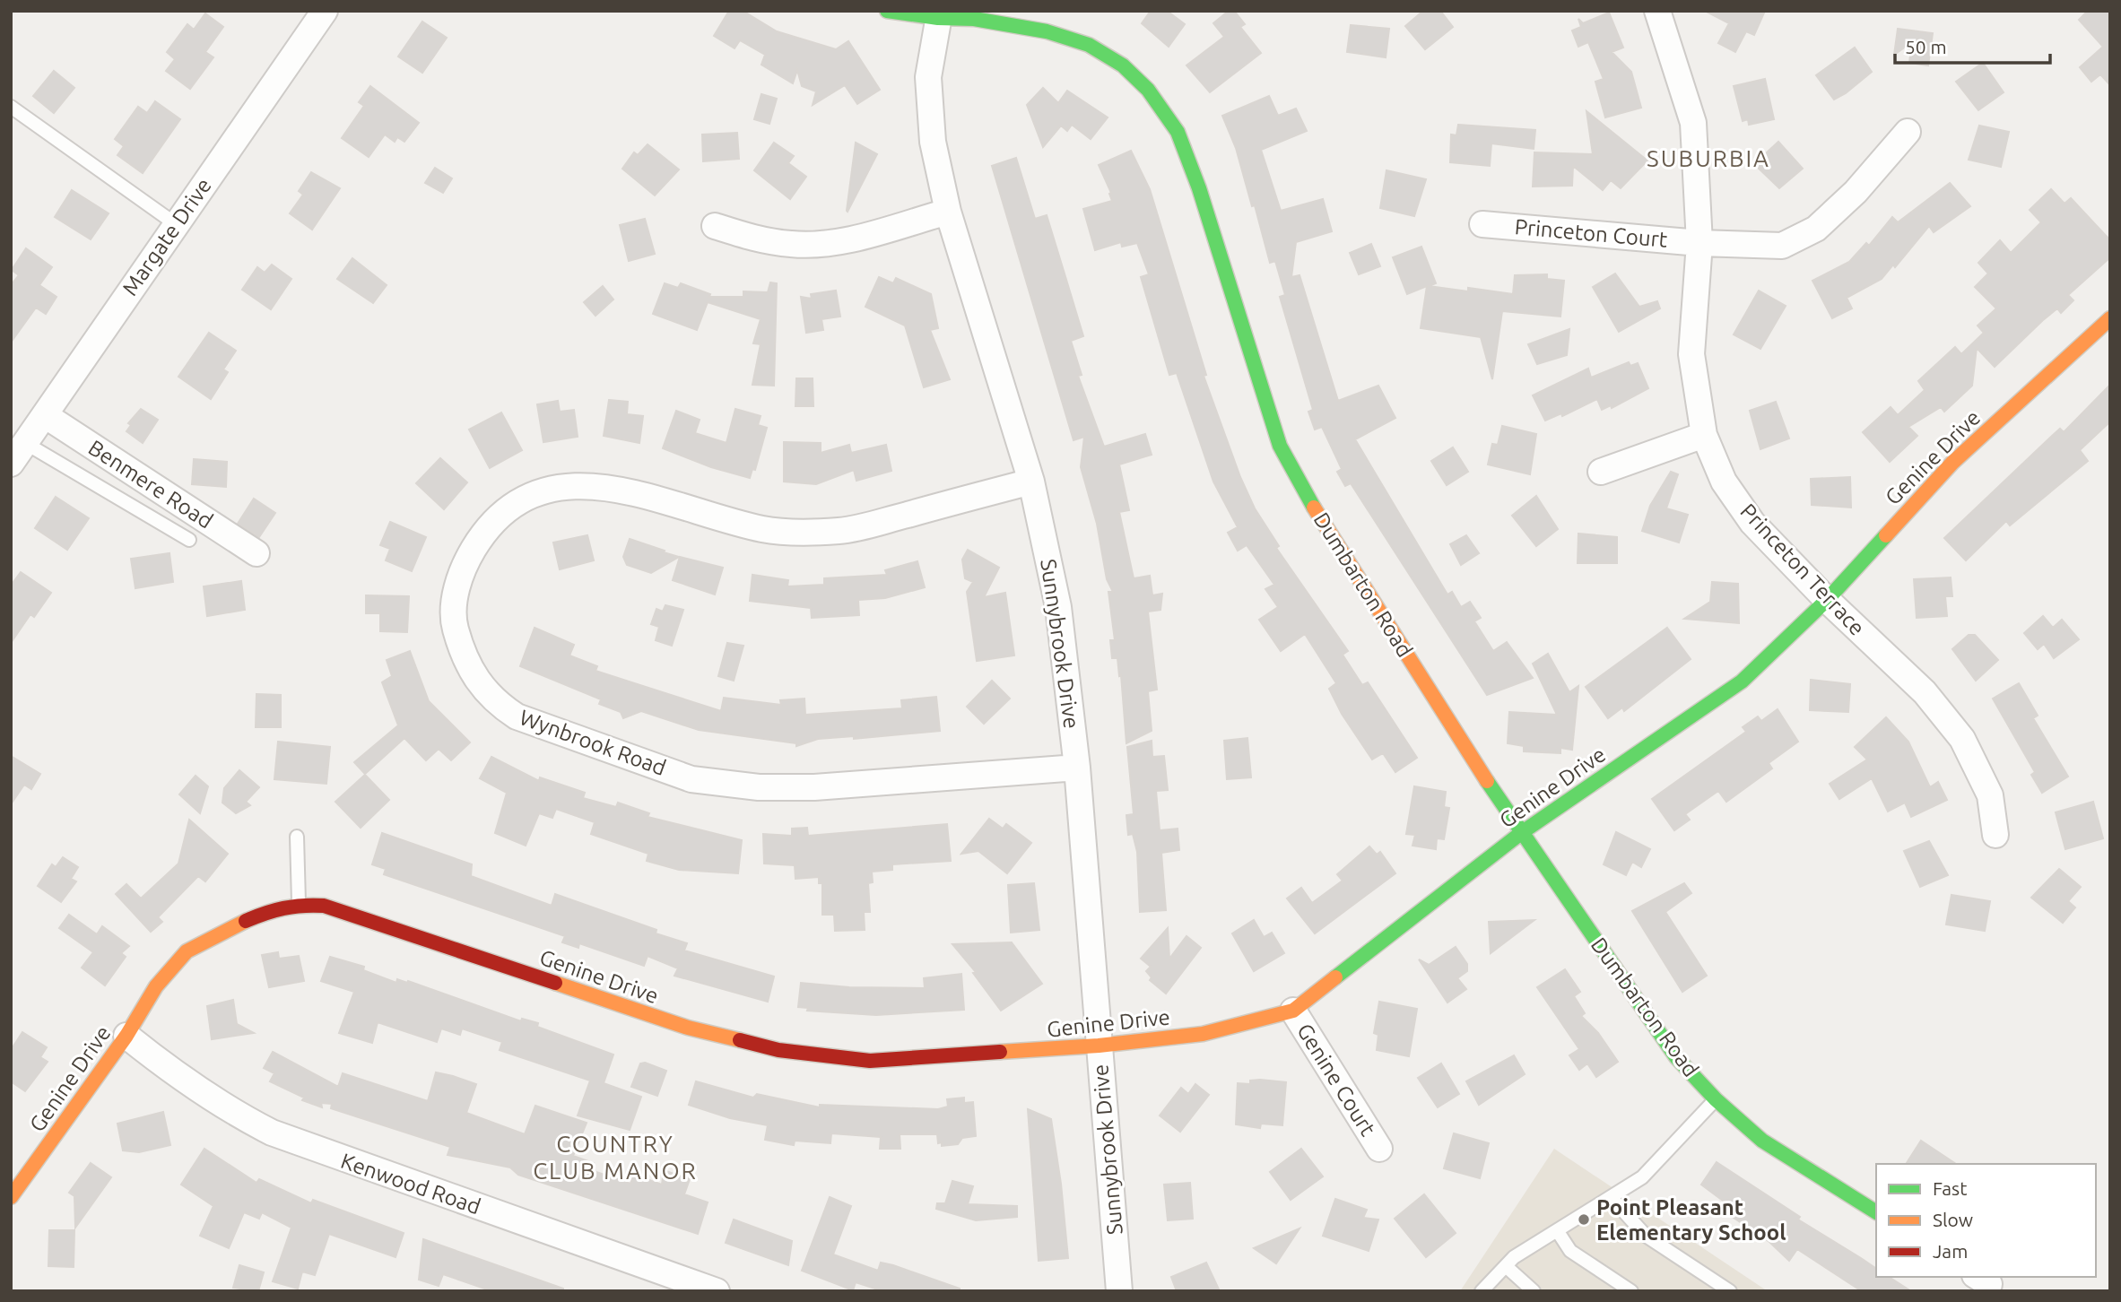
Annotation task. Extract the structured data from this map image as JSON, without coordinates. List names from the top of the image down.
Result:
{
  "streets": {
    "street": [
      "Princeton Court",
      "Margate Drive",
      "Genine Drive",
      "Benmere Road",
      "Princeton Terrace",
      "Dumbarton Road",
      "Sunnybrook Drive",
      "Wynbrook Road",
      "Genine Court",
      "Kenwood Road"
    ]
  },
  "crossings": [
    ["Princeton Court", "Princeton Terrace"],
    ["Margate Drive", "Benmere Road"],
    ["Genine Drive", "Princeton Terrace"],
    ["Genine Drive", "Dumbarton Road"],
    ["Genine Drive", "Sunnybrook Drive"],
    ["Genine Drive", "Genine Court"],
    ["Genine Drive", "Kenwood Road"],
    ["Dumbarton Road", "Sunnybrook Drive"],
    ["Sunnybrook Drive", "Wynbrook Road"]
  ],
  "districts": ["SUBURBIA", "COUNTRY CLUB MANOR"],
  "places": ["Point Pleasant Elementary School"],
  "legend": ["Fast", "Slow", "Jam"],
  "scale_bar": "50 m"
}
